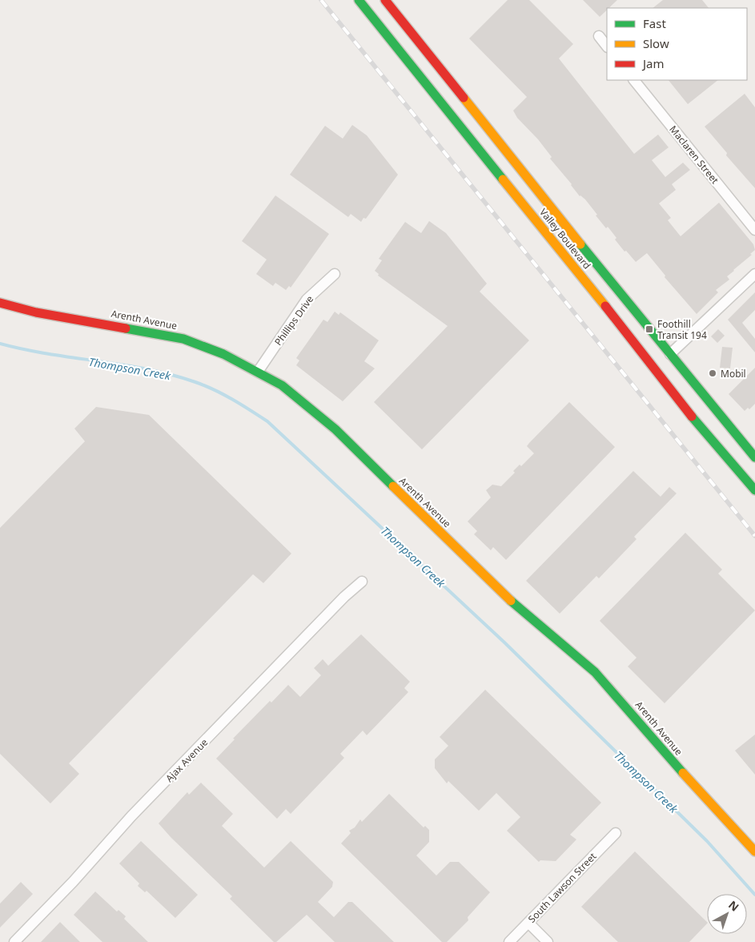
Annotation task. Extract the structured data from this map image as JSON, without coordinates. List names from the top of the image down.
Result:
{
  "streets": {
    "main road": ["Valley Boulevard", "Arenth Avenue"],
    "street": [
      "Maclaren Street",
      "Phillips Drive",
      "Ajax Avenue",
      "South Lawson Street"
    ]
  },
  "crossings": [
    ["Arenth Avenue", "Phillips Drive"]
  ],
  "water": ["Thompson Creek"],
  "places": {
    "transit": ["Foothill Transit 194"],
    "other": ["Mobil"]
  },
  "legend": ["Fast", "Slow", "Jam"],
  "north": "top right"
}
